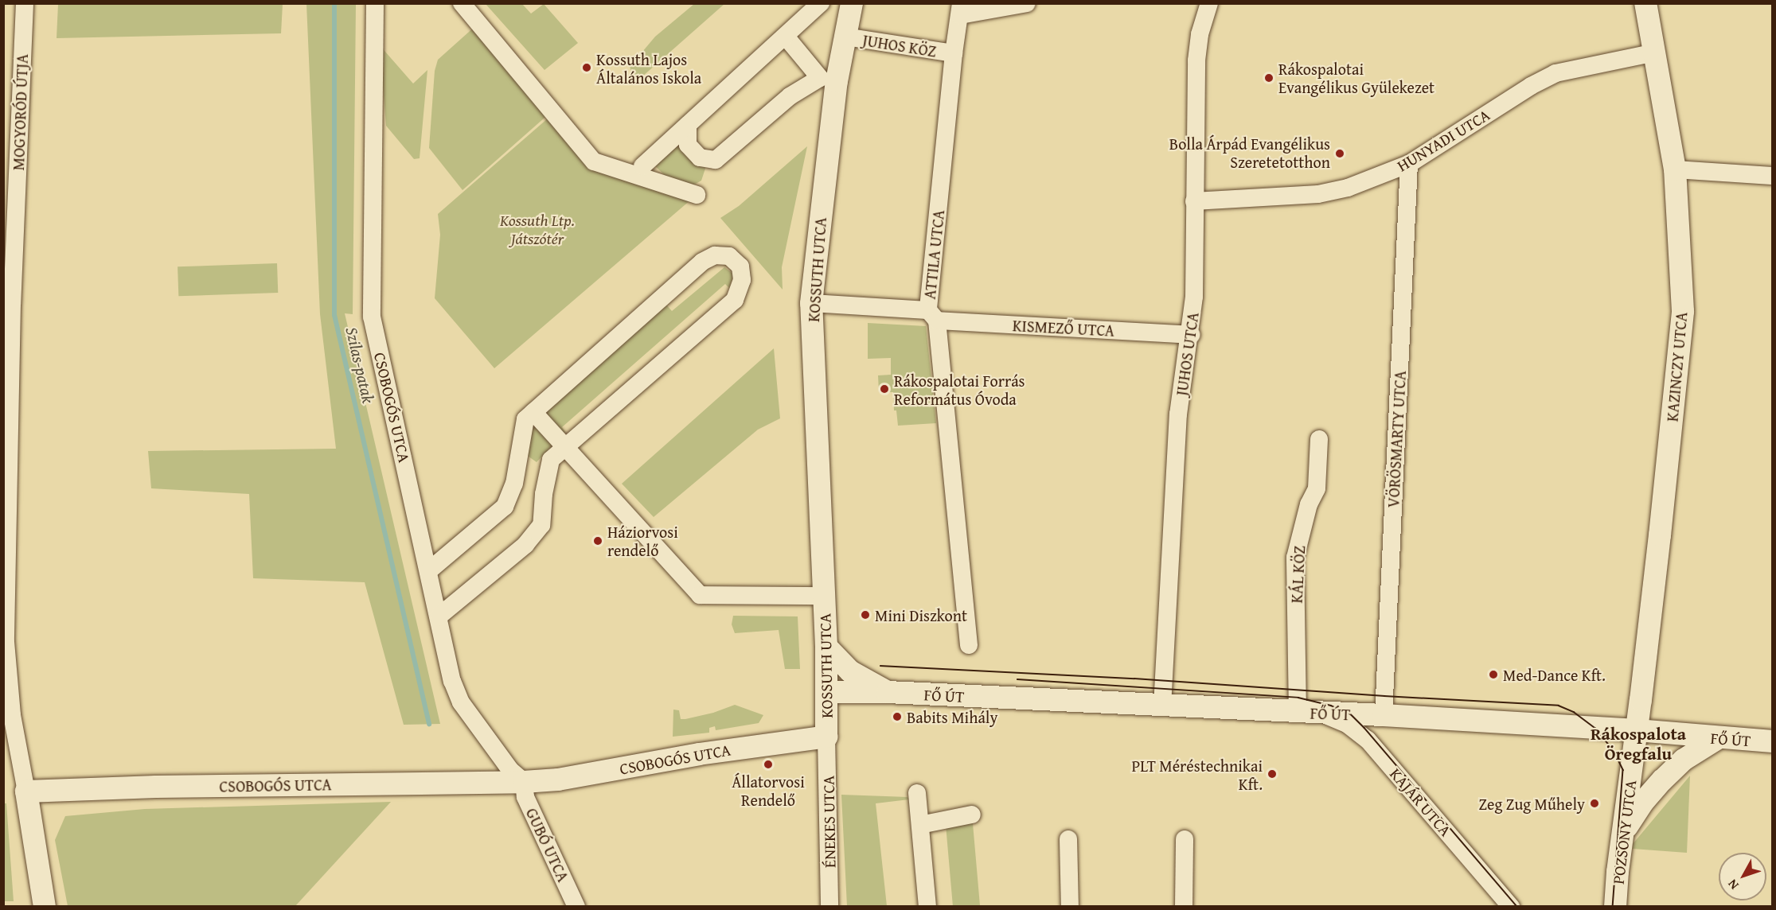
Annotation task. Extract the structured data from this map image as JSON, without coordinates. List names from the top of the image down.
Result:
{
  "streets": {
    "street": [
      "JUHOS KÖZ",
      "MOGYORÓD ÚTJA",
      "HUNYADI UTCA",
      "ATTILA UTCA",
      "KOSSUTH UTCA",
      "KISMEZŐ UTCA",
      "JUHOS UTCA",
      "KAZINCZY UTCA",
      "CSOBOGÓS UTCA",
      "VÖRÖSMARTY UTCA",
      "KÁL KÖZ",
      "FŐ ÚT",
      "KAJÁR UTCA",
      "ÉNEKES UTCA",
      "POZSONY UTCA",
      "GUBÓ UTCA"
    ]
  },
  "crossings": [
    ["JUHOS KÖZ", "ATTILA UTCA"],
    ["JUHOS KÖZ", "KOSSUTH UTCA"],
    ["MOGYORÓD ÚTJA", "CSOBOGÓS UTCA"],
    ["HUNYADI UTCA", "JUHOS UTCA"],
    ["HUNYADI UTCA", "KAZINCZY UTCA"],
    ["HUNYADI UTCA", "VÖRÖSMARTY UTCA"],
    ["ATTILA UTCA", "KISMEZŐ UTCA"],
    ["KOSSUTH UTCA", "KISMEZŐ UTCA"],
    ["KOSSUTH UTCA", "CSOBOGÓS UTCA"],
    ["KOSSUTH UTCA", "FŐ ÚT"],
    ["KOSSUTH UTCA", "ÉNEKES UTCA"],
    ["KISMEZŐ UTCA", "JUHOS UTCA"],
    ["JUHOS UTCA", "FŐ ÚT"],
    ["KAZINCZY UTCA", "FŐ ÚT"],
    ["KAZINCZY UTCA", "POZSONY UTCA"],
    ["CSOBOGÓS UTCA", "ÉNEKES UTCA"],
    ["CSOBOGÓS UTCA", "GUBÓ UTCA"],
    ["VÖRÖSMARTY UTCA", "FŐ ÚT"],
    ["KÁL KÖZ", "FŐ ÚT"],
    ["FŐ ÚT", "KAJÁR UTCA"],
    ["FŐ ÚT", "POZSONY UTCA"]
  ],
  "districts": ["Rákospalota Öregfalu"],
  "water": ["Szilas-patak"],
  "parks": ["Kossuth Ltp. Játszótér"],
  "places": [
    "Kossuth Lajos Általános Iskola",
    "Rákospalotai Evangélikus Gyülekezet",
    "Bolla Árpád Evangélikus Szeretetotthon",
    "Rákospalotai Forrás Református Óvoda",
    "Háziorvosi rendelő",
    "Mini Diszkont",
    "Med-Dance Kft.",
    "Babits Mihály",
    "Állatorvosi Rendelő",
    "PLT Méréstechnikai Kft.",
    "Zeg Zug Műhely"
  ],
  "north": "bottom left"
}
